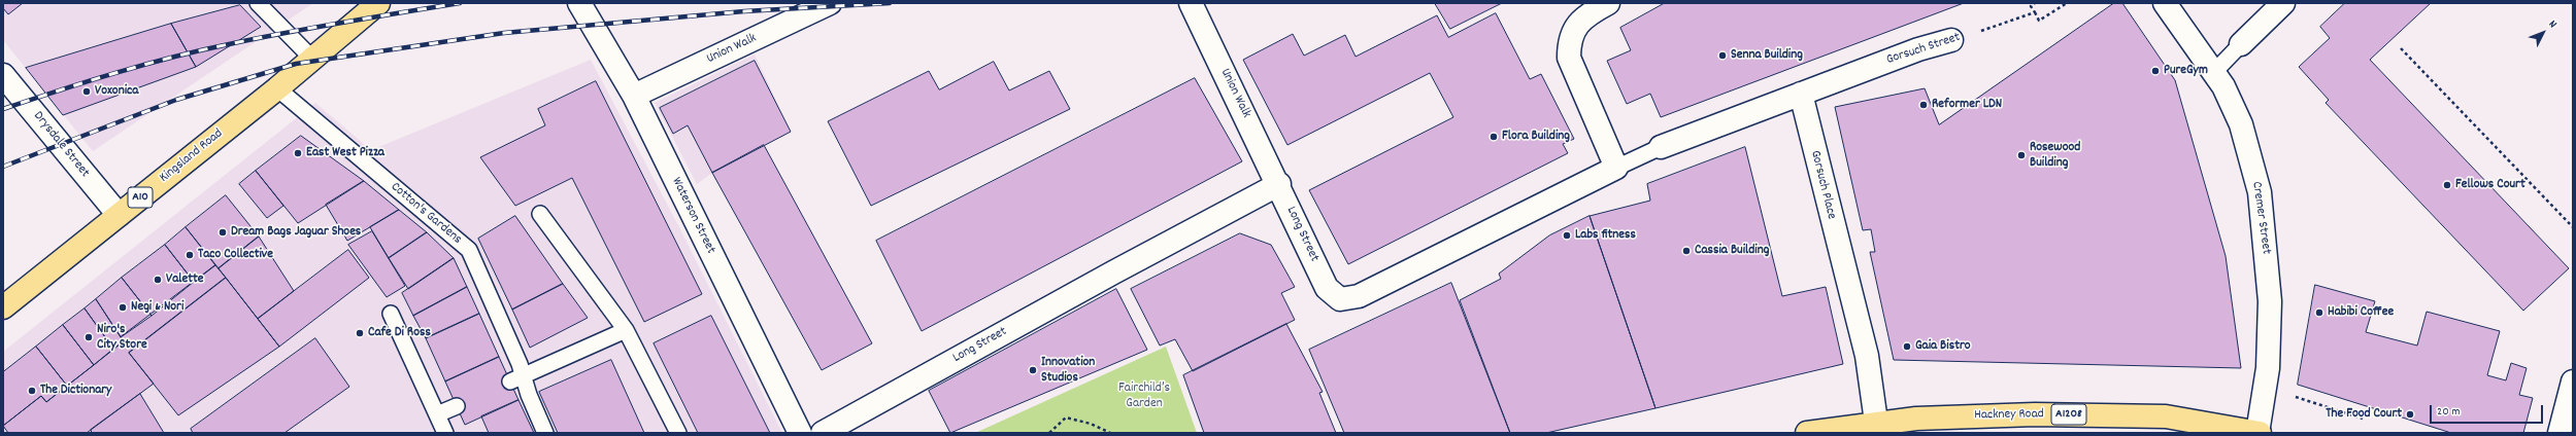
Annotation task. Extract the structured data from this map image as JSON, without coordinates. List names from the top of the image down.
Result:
{
  "streets": {
    "main road": [
      "Kingsland Road",
      "A10",
      "A1208",
      "Hackney Road"
    ],
    "street": [
      "Union Walk",
      "Gorsuch Street",
      "Drysdale Street",
      "Gorsuch Place",
      "Waterson Street",
      "Cremer Street",
      "Long Street"
    ],
    "lane": ["Cotton's Gardens"]
  },
  "crossings": [
    ["Union Walk", "Waterson Street"],
    ["Union Walk", "Long Street"],
    ["Gorsuch Street", "Gorsuch Place"],
    ["Drysdale Street", "Kingsland Road"],
    ["Kingsland Road", "Cotton's Gardens"],
    ["Gorsuch Place", "Hackney Road"],
    ["Cremer Street", "Hackney Road"]
  ],
  "parks": ["Fairchild’s Garden"],
  "places": [
    "Senna Building",
    "PureGym",
    "Voxonica",
    "Reformer LDN",
    "Flora Building",
    "East West Pizza",
    "Rosewood Building",
    "Fellows Court",
    "Dream Bags Jaguar Shoes",
    "Labs fitness",
    "Cassia Building",
    "Taco Collective",
    "Valette",
    "Negi & Nori",
    "Habibi Coffee",
    "Cafe Di Ross",
    "Niro's City Store",
    "Gaia Bistro",
    "Innovation Studios",
    "The Dictionary",
    "The Food Court"
  ],
  "scale_bar": "20 m",
  "north": "top right"
}
